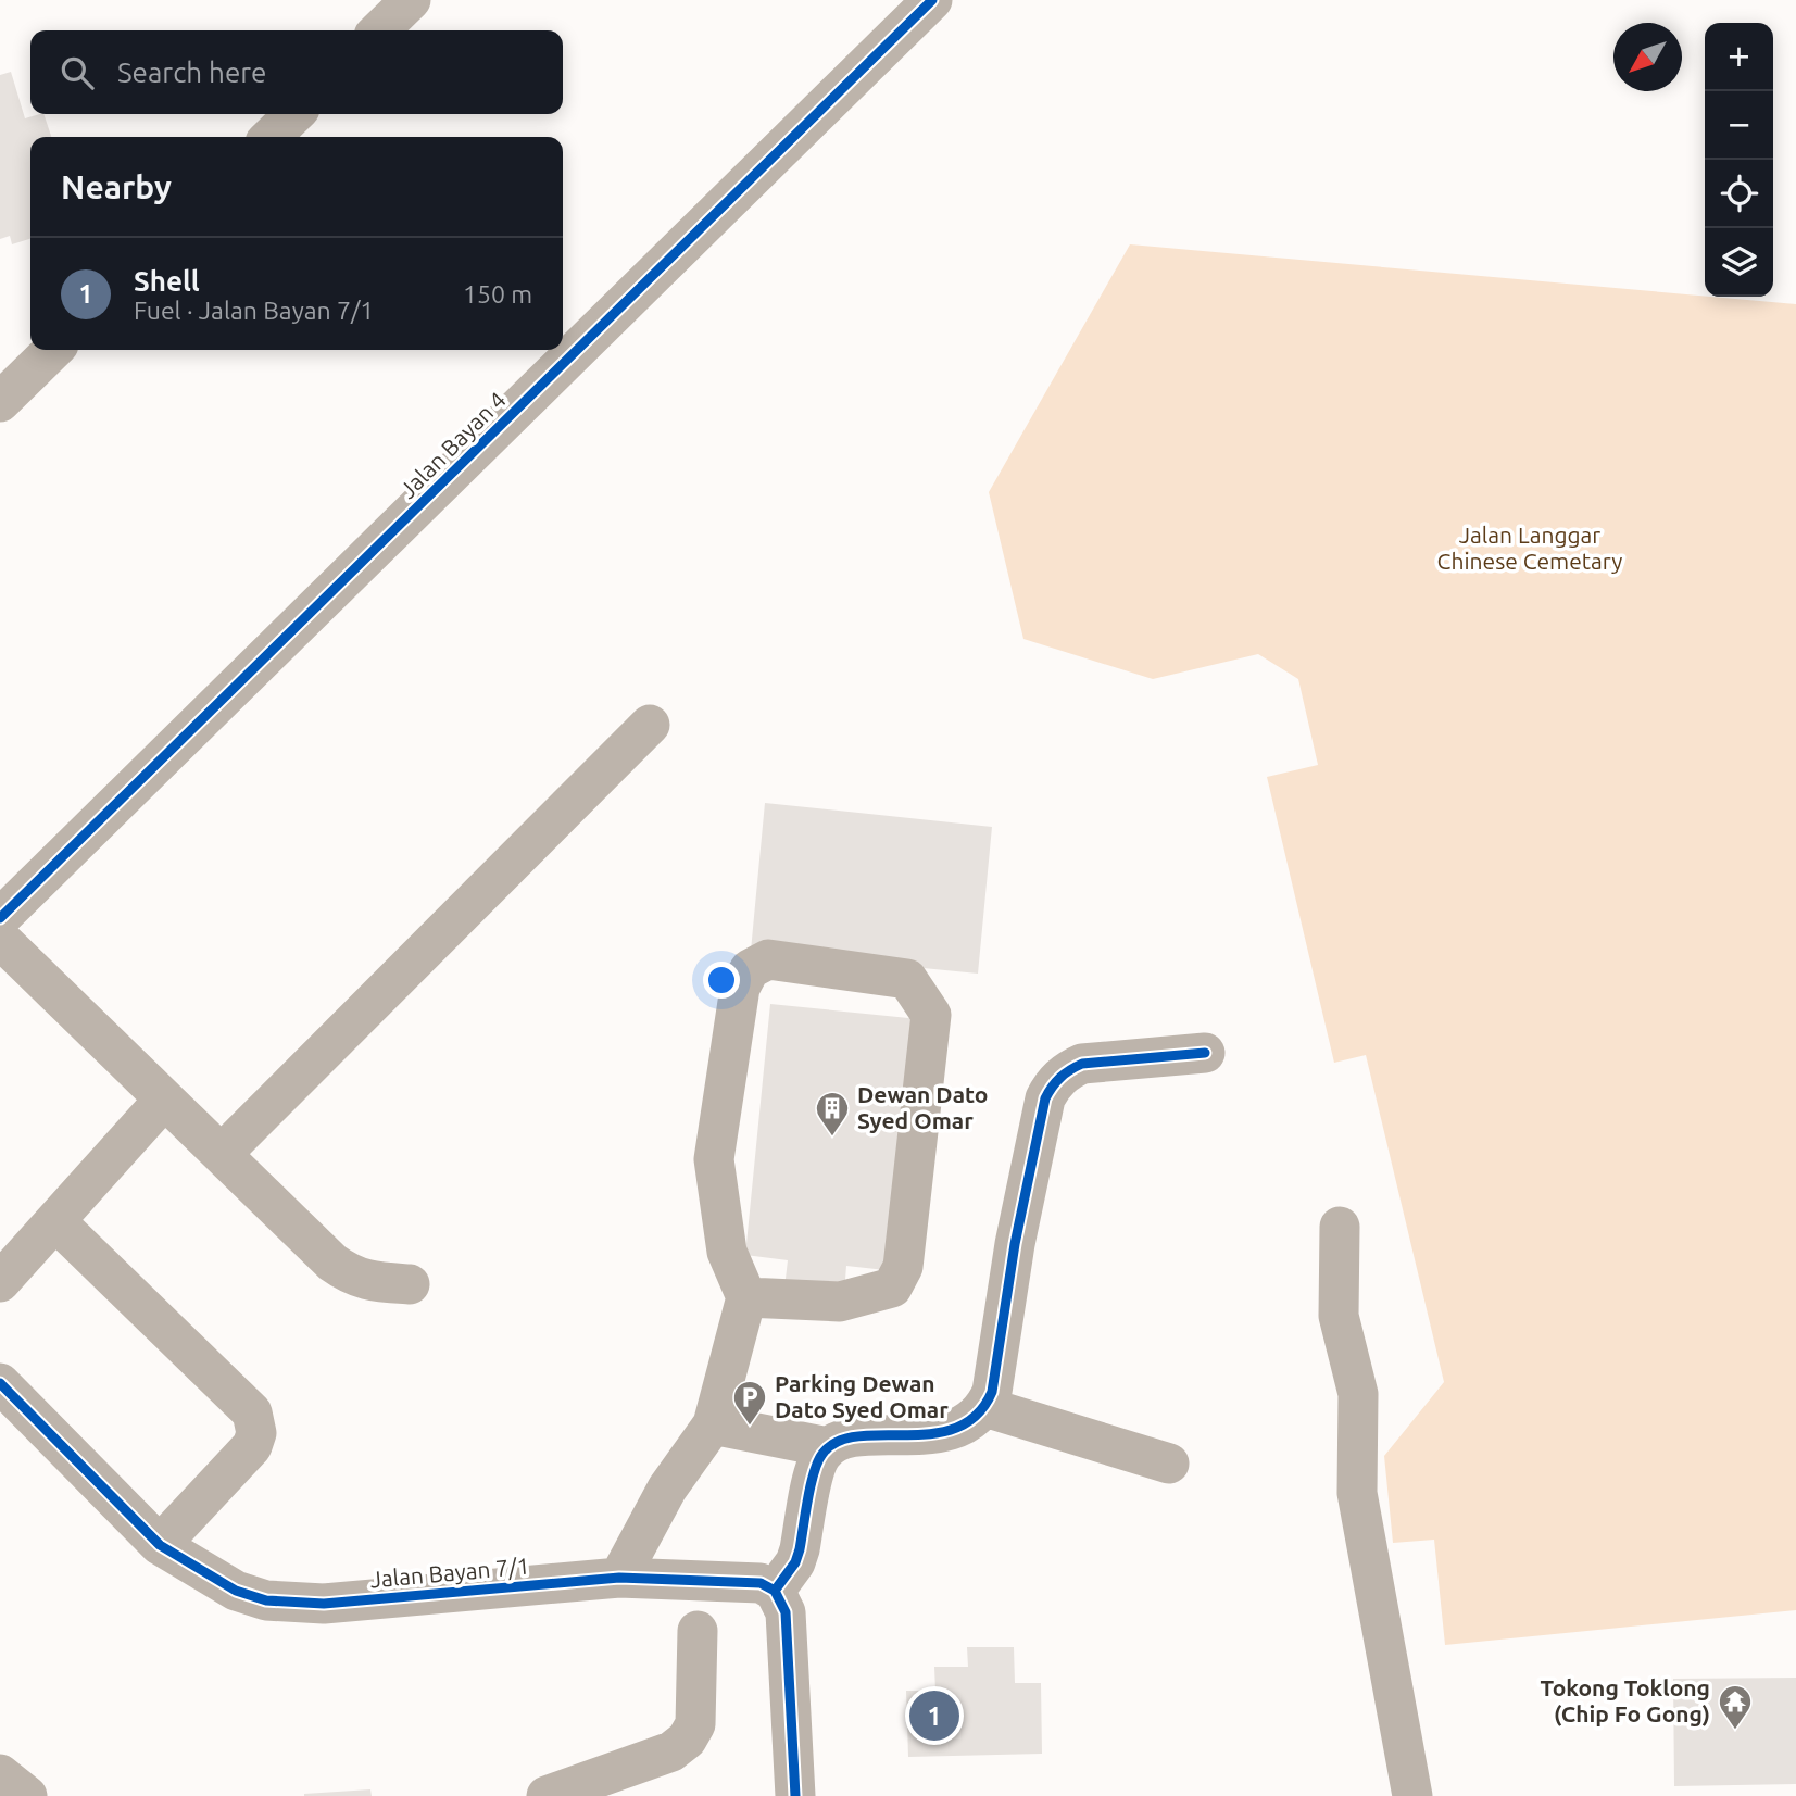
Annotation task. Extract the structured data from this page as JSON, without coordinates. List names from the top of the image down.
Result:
{
  "streets": {
    "street": ["Jalan Bayan 4", "Jalan Bayan 7/1"]
  },
  "parks": ["Jalan Langgar Chinese Cemetary"],
  "places": {
    "building": ["Dewan Dato Syed Omar"],
    "parking": ["Parking Dewan Dato Syed Omar"],
    "temple": ["Tokong Toklong (Chip Fo Gong)"]
  },
  "north": "bottom left",
  "page": {
    "map_buttons": ["+", "−"],
    "search": "Search here",
    "heading": "Nearby",
    "list": [
      {
        "mark": "1",
        "name": "Shell",
        "note": "Fuel · Jalan Bayan 7/1",
        "value": "150 m"
      }
    ],
    "pins": "1"
  }
}
